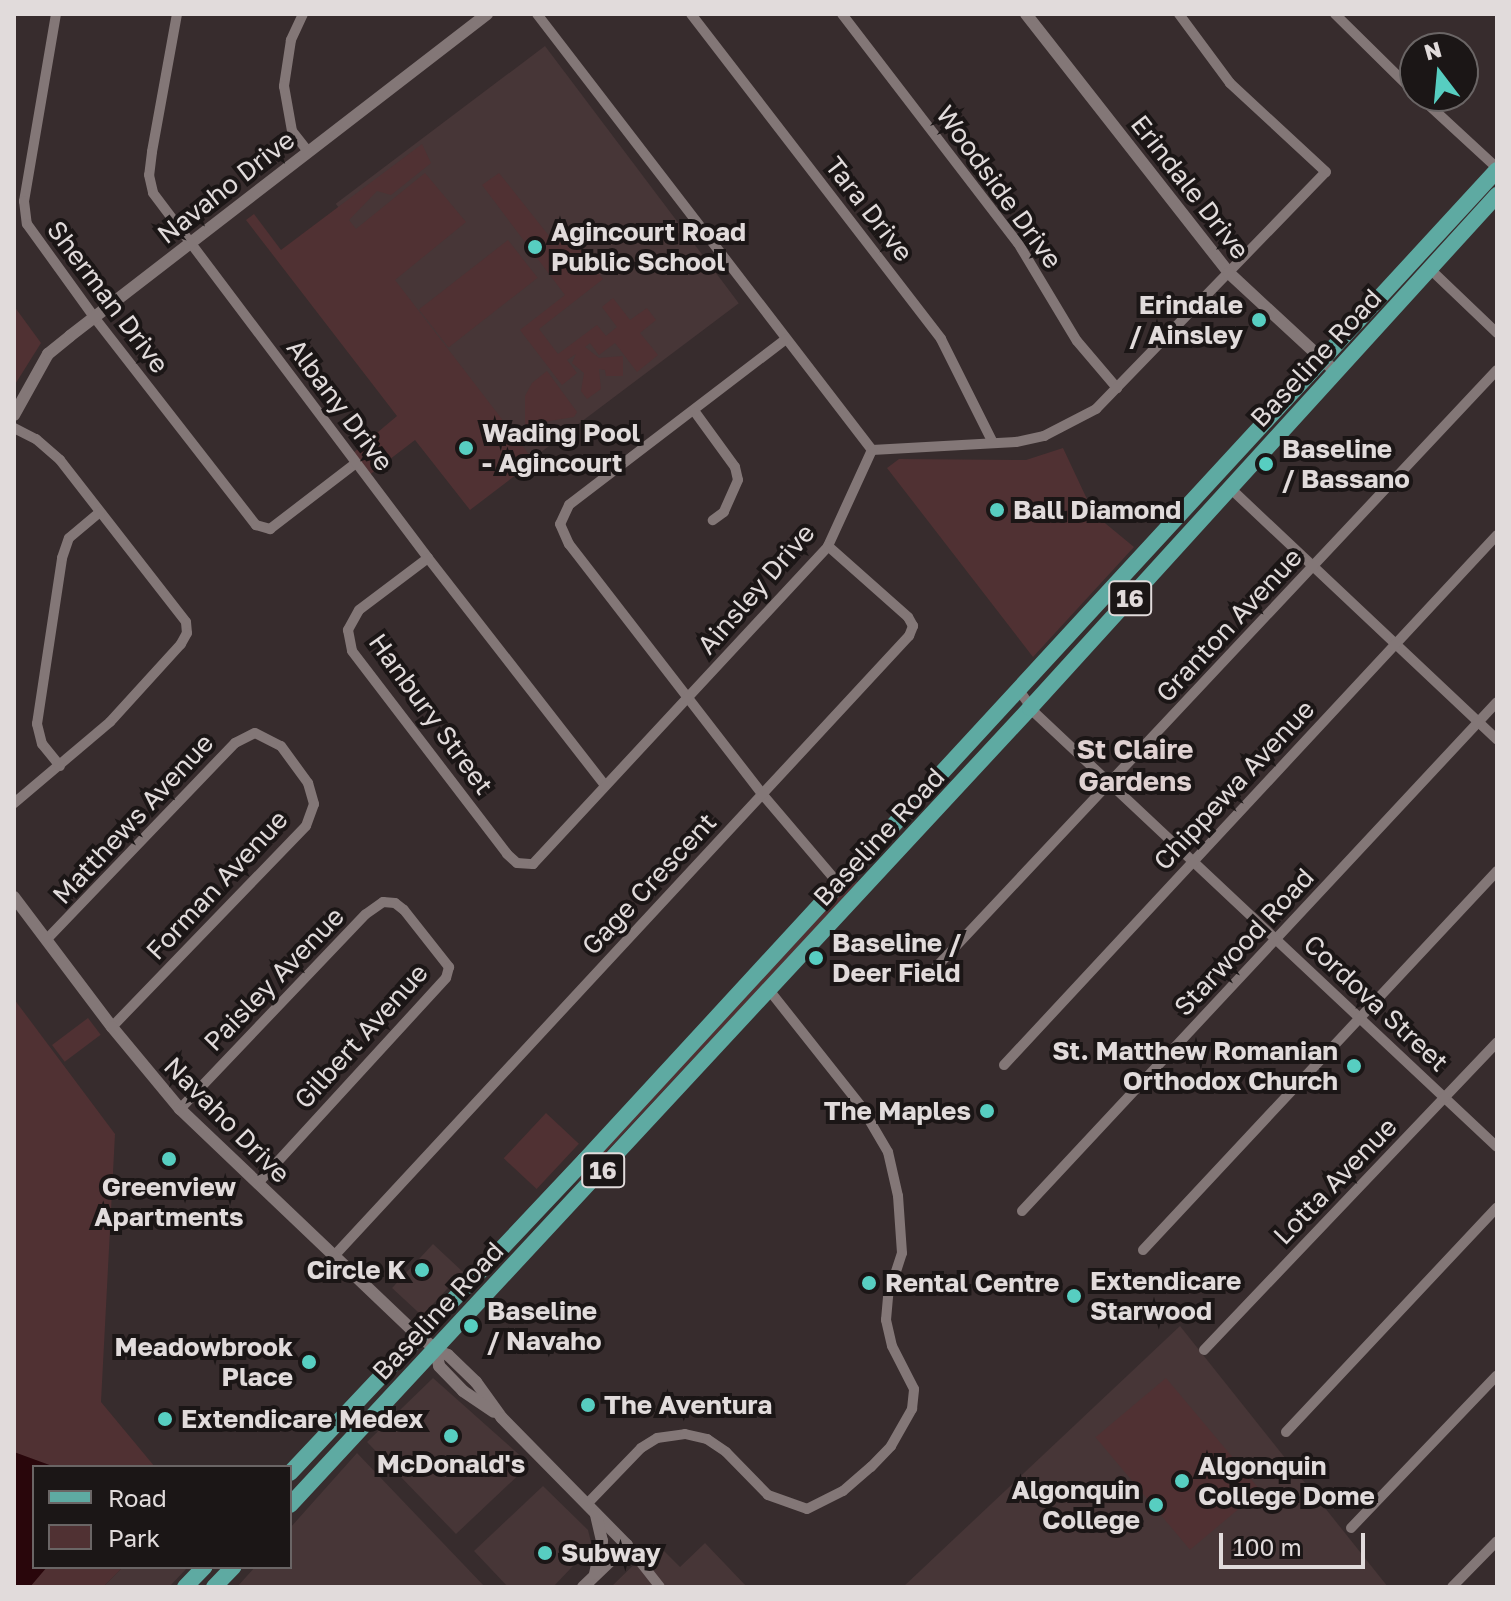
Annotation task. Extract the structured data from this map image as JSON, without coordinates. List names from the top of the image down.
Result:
{
  "streets": {
    "main road": ["Baseline Road", "16"],
    "street": [
      "Navaho Drive",
      "Woodside Drive",
      "Erindale Drive",
      "Tara Drive",
      "Sherman Drive",
      "Albany Drive",
      "Ainsley Drive",
      "Granton Avenue",
      "Hanbury Street",
      "Chippewa Avenue",
      "Matthews Avenue",
      "Gage Crescent",
      "Forman Avenue",
      "Starwood Road",
      "Paisley Avenue",
      "Cordova Street",
      "Gilbert Avenue",
      "Lotta Avenue"
    ]
  },
  "crossings": [
    ["Navaho Drive", "Sherman Drive"],
    ["Navaho Drive", "Baseline Road"],
    ["Navaho Drive", "Albany Drive"],
    ["Navaho Drive", "Matthews Avenue"],
    ["Navaho Drive", "Gage Crescent"],
    ["Navaho Drive", "Forman Avenue"],
    ["Navaho Drive", "Paisley Avenue"],
    ["Navaho Drive", "Gilbert Avenue"],
    ["Erindale Drive", "Baseline Road"],
    ["Sherman Drive", "Albany Drive"],
    ["Baseline Road", "Cordova Street"],
    ["Albany Drive", "Ainsley Drive"],
    ["Albany Drive", "Hanbury Street"],
    ["Ainsley Drive", "Hanbury Street"],
    ["Ainsley Drive", "Gage Crescent"],
    ["Granton Avenue", "Cordova Street"],
    ["Chippewa Avenue", "Cordova Street"],
    ["Matthews Avenue", "Forman Avenue"],
    ["Starwood Road", "Cordova Street"],
    ["Paisley Avenue", "Gilbert Avenue"],
    ["Cordova Street", "Lotta Avenue"]
  ],
  "districts": ["St Claire Gardens"],
  "places": [
    "Agincourt Road Public School",
    "Erindale / Ainsley",
    "Wading Pool - Agincourt",
    "Baseline / Bassano",
    "Ball Diamond",
    "Baseline / Deer Field",
    "St. Matthew Romanian Orthodox Church",
    "The Maples",
    "Greenview Apartments",
    "Circle K",
    "Rental Centre",
    "Extendicare Starwood",
    "Baseline / Navaho",
    "Meadowbrook Place",
    "The Aventura",
    "Extendicare Medex",
    "McDonald's",
    "Algonquin College Dome",
    "Algonquin College",
    "Subway"
  ],
  "legend": ["Road", "Park"],
  "scale_bar": "100 m",
  "north": "top"
}
